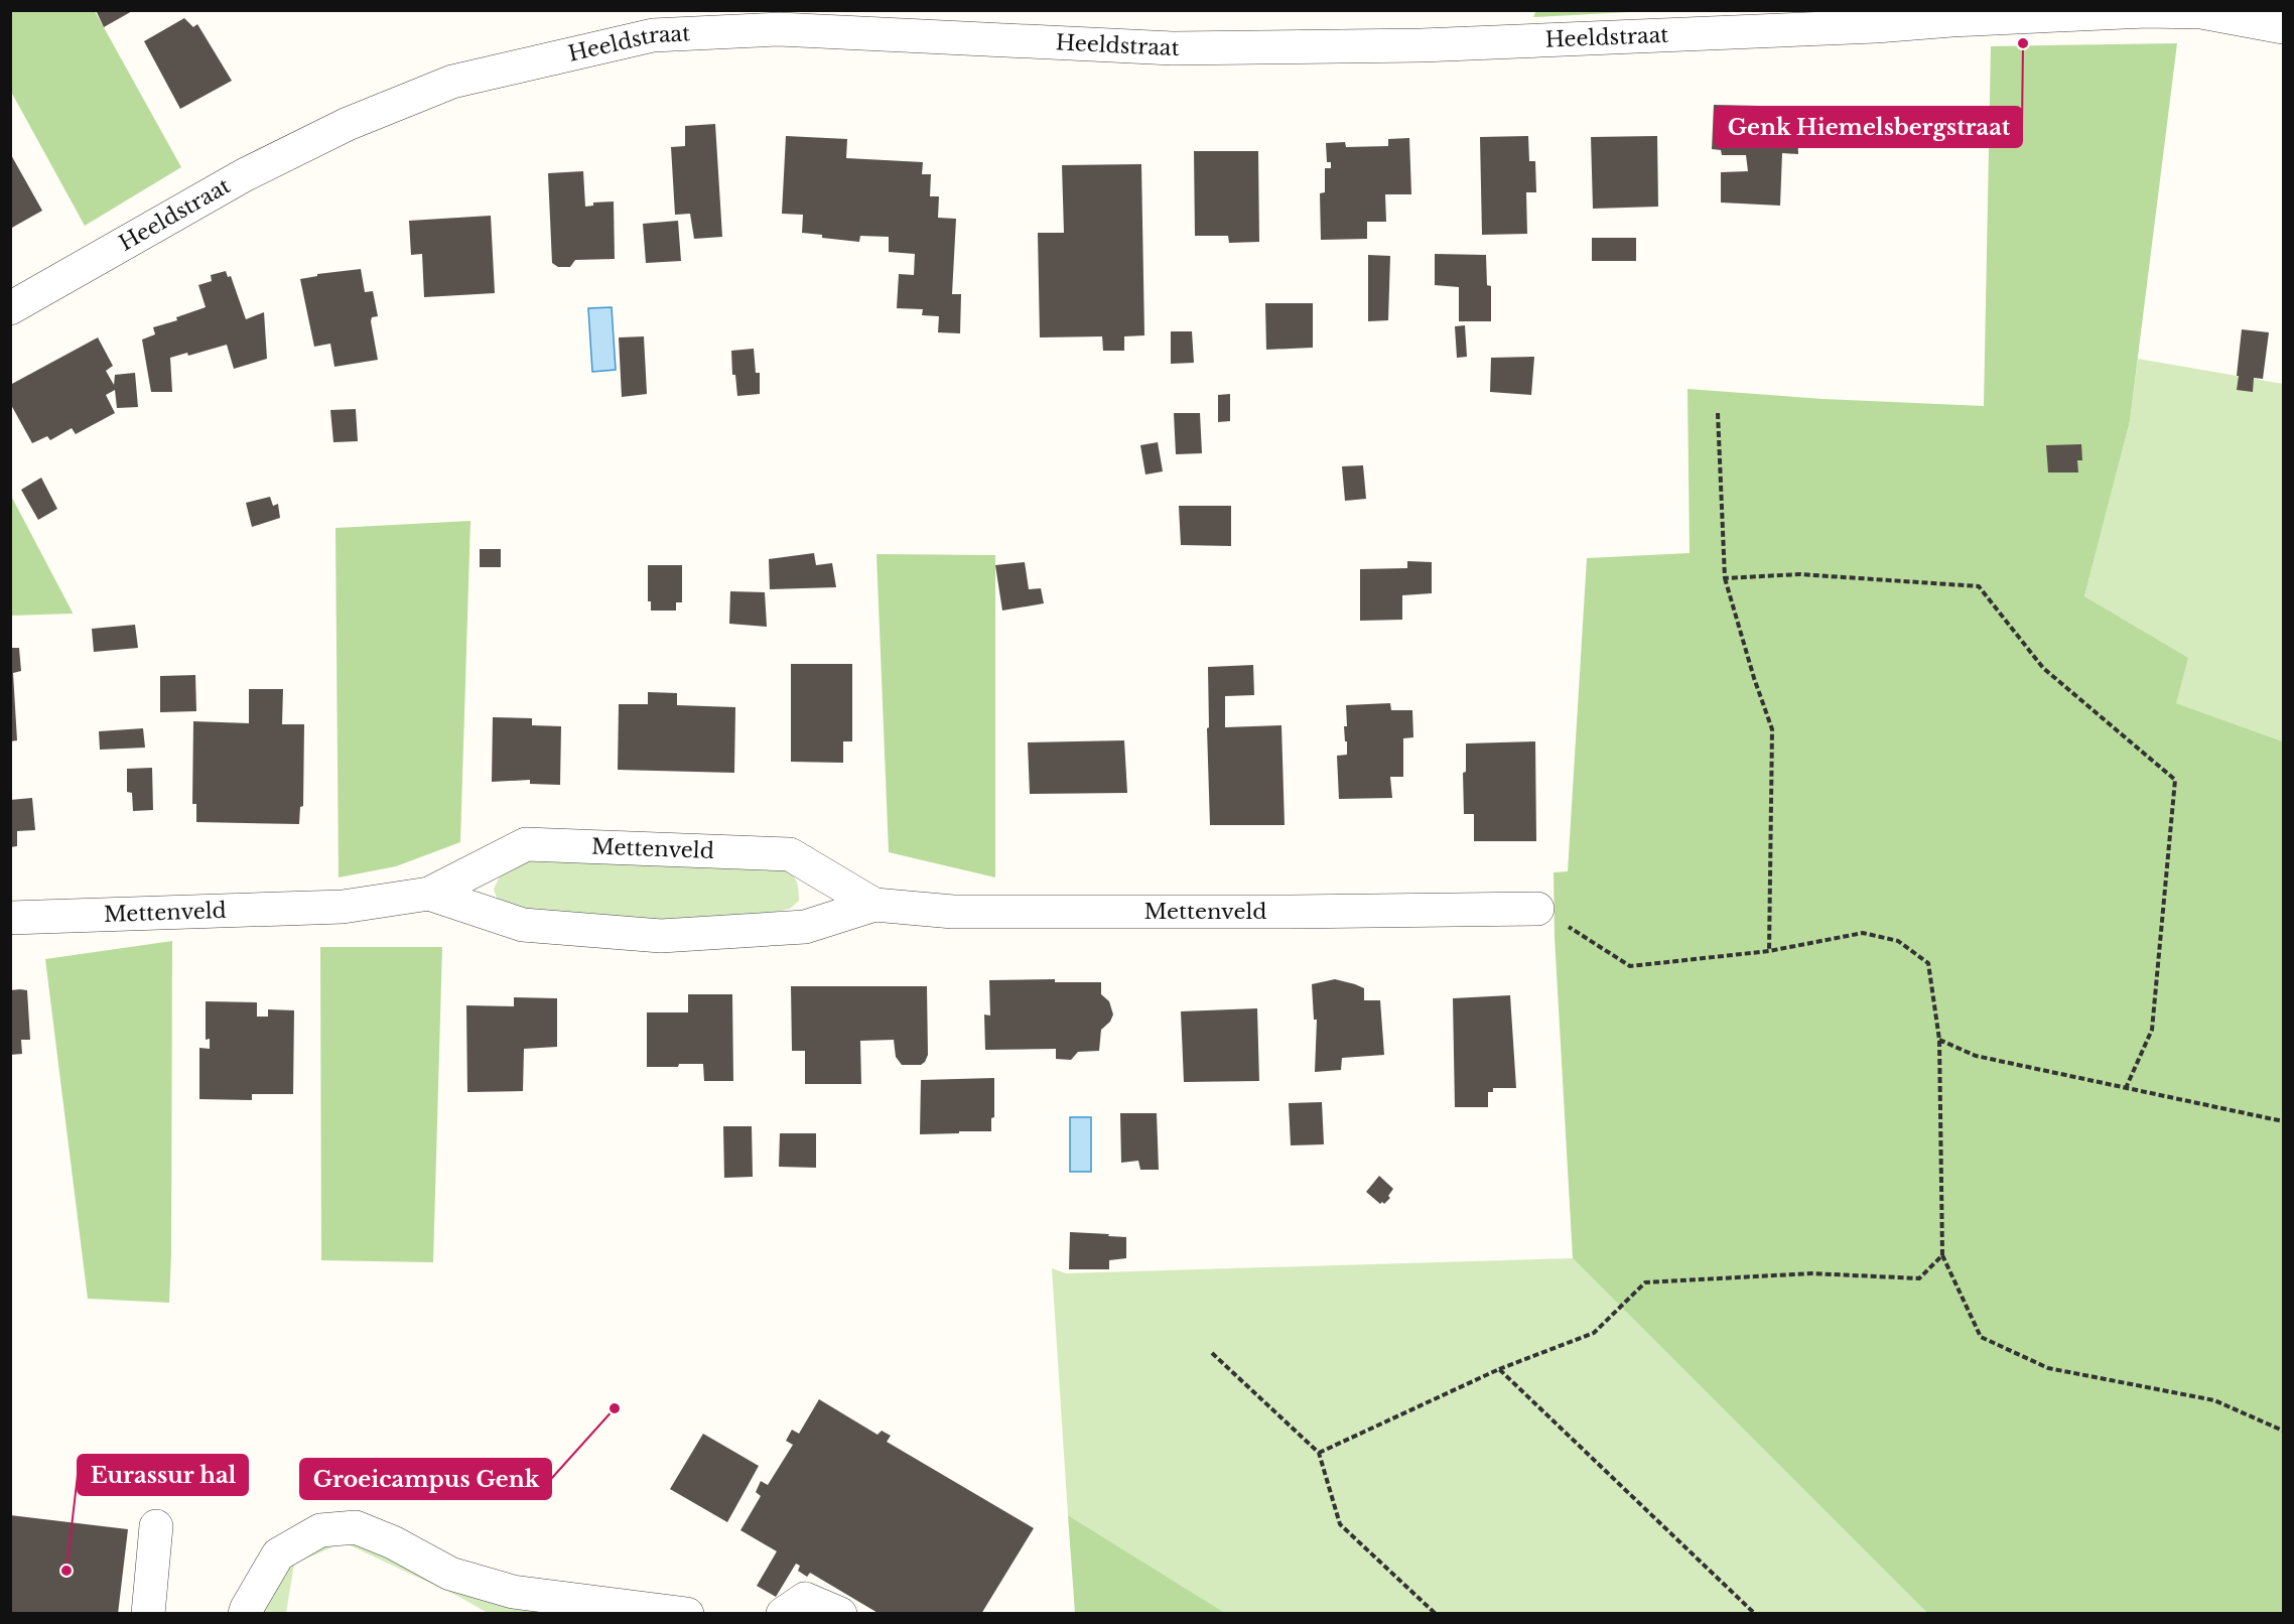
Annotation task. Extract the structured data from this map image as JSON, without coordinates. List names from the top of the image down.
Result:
{
  "streets": {
    "street": ["Heeldstraat", "Mettenveld"]
  },
  "places": ["Genk Hiemelsbergstraat", "Groeicampus Genk", "Eurassur hal"]
}
